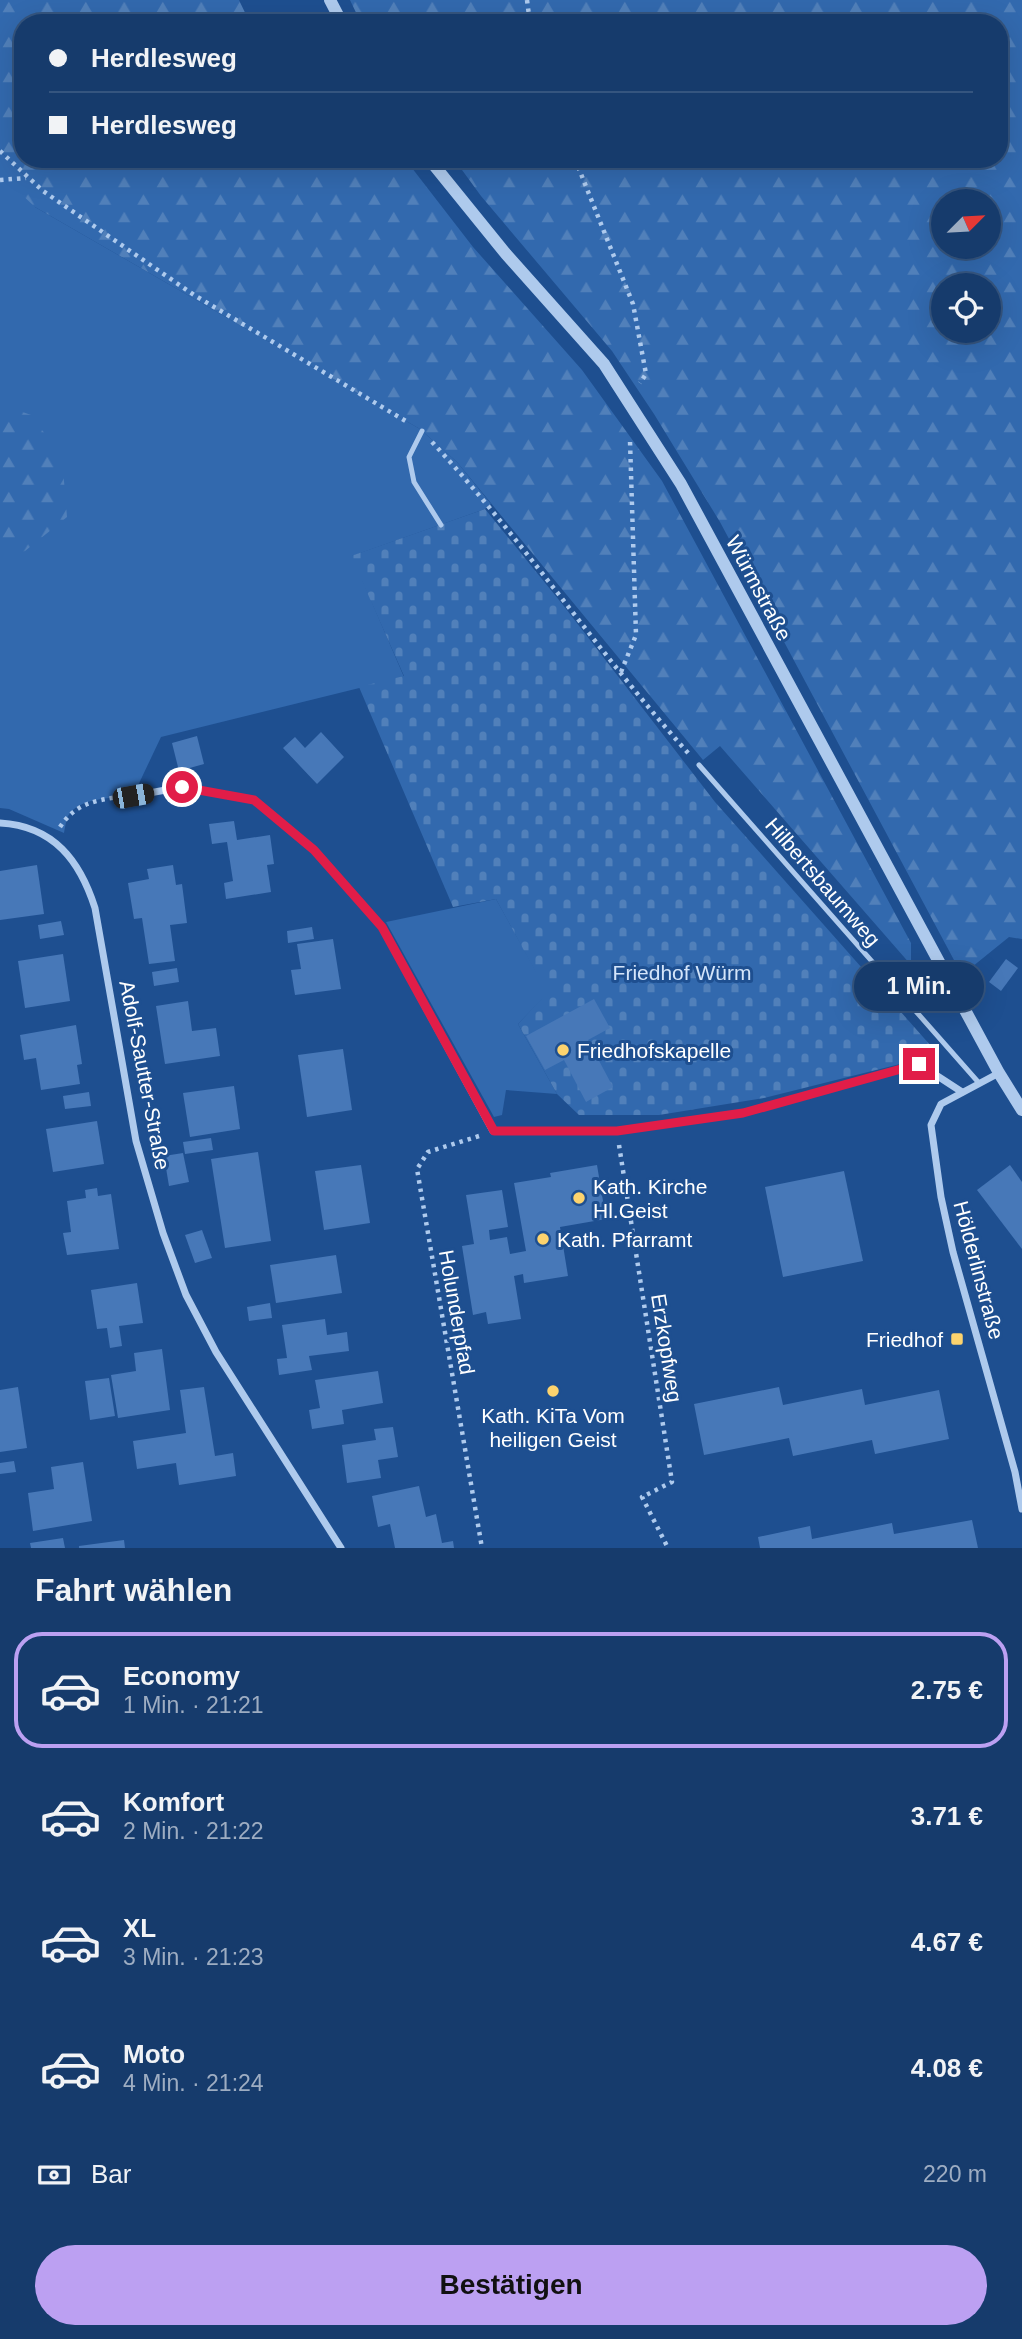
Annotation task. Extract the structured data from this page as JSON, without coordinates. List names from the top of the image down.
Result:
{
  "streets": {
    "street": ["Würmstraße", "Adolf-Sautter-Straße", "Hölderlinstraße"],
    "lane": ["Hilbertsbaumweg"],
    "path": ["Holunderpfad", "Erzkopfweg"]
  },
  "crossings": [
    ["Würmstraße", "Hölderlinstraße"],
    ["Hilbertsbaumweg", "Hölderlinstraße"]
  ],
  "parks": ["Friedhof Würm"],
  "places": {
    "other": [
      "Friedhofskapelle",
      "Kath. Kirche Hl.Geist",
      "Kath. Pfarramt",
      "Kath. KiTa Vom heiligen Geist"
    ],
    "transit": ["Friedhof"]
  },
  "north": "top right",
  "page": {
    "banner": ["Herdlesweg", "Herdlesweg"],
    "bubble": "1 Min.",
    "heading": "Fahrt wählen",
    "list": [
      {
        "name": "Economy",
        "note": "1 Min. · 21:21",
        "value": "2.75 €"
      },
      {
        "name": "Komfort",
        "note": "2 Min. · 21:22",
        "value": "3.71 €"
      },
      {
        "name": "XL",
        "note": "3 Min. · 21:23",
        "value": "4.67 €"
      },
      {
        "name": "Moto",
        "note": "4 Min. · 21:24",
        "value": "4.08 €"
      }
    ],
    "pay": ["Bar", "220 m"],
    "buttons": "Bestätigen"
  }
}
